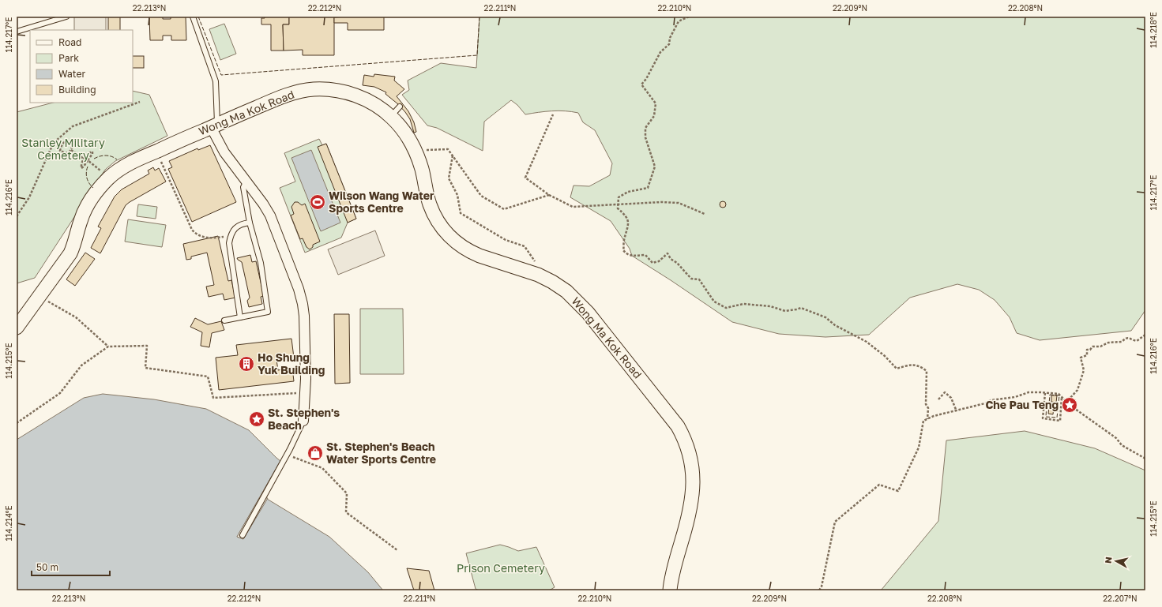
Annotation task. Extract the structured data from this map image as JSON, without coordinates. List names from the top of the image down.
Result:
{
  "streets": {
    "street": ["Wong Ma Kok Road"]
  },
  "parks": ["Stanley Military Cemetery", "Prison Cemetery"],
  "places": {
    "sports": ["Wilson Wang Water Sports Centre"],
    "building": ["Ho Shung Yuk Building"],
    "place": ["Che Pau Teng", "St. Stephen's Beach"],
    "shop": ["St. Stephen's Beach Water Sports Centre"]
  },
  "legend": [
    "Road",
    "Park",
    "Water",
    "Building"
  ],
  "scale_bar": "50 m",
  "north": "left",
  "coordinates": [
    "22.213°N",
    "22.212°N",
    "22.211°N",
    "22.210°N",
    "22.209°N",
    "22.208°N",
    "114.218°E",
    "114.217°E",
    "114.216°E",
    "114.215°E",
    "114.214°E",
    "22.207°N"
  ]
}
